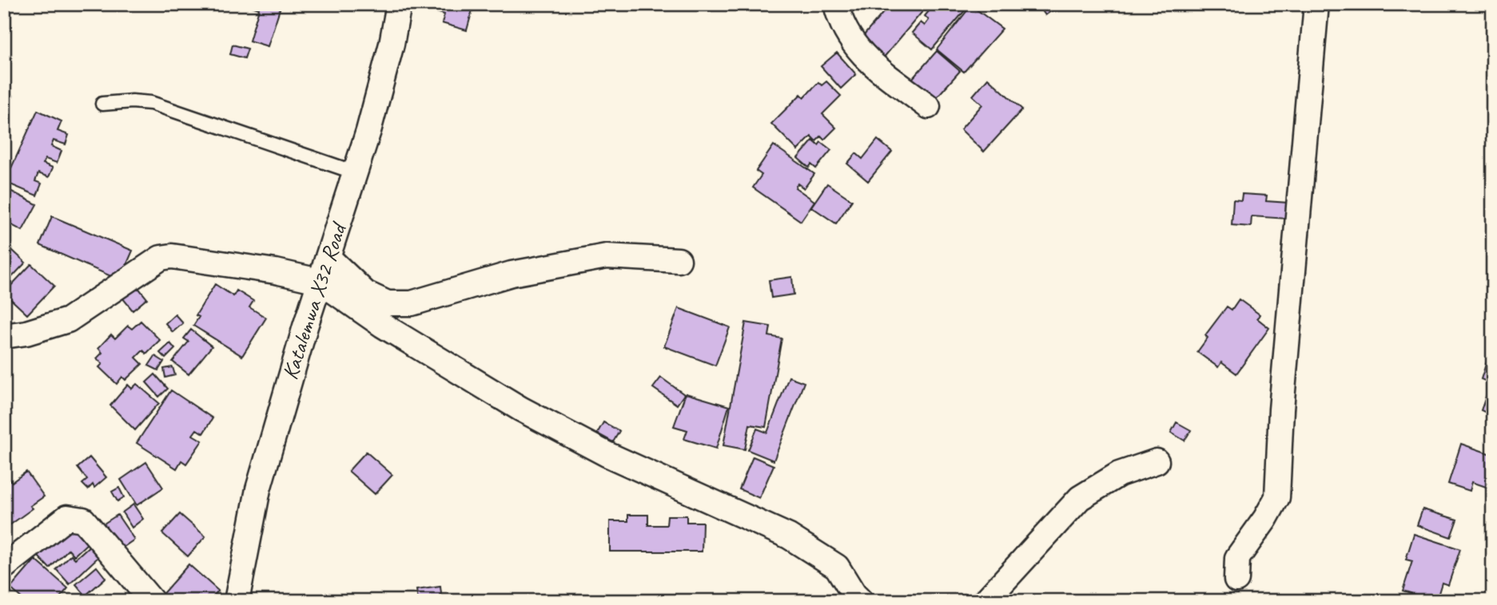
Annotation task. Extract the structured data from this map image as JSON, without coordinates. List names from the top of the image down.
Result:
{
  "streets": {
    "street": ["Katalemwa X32 Road"]
  }
}
